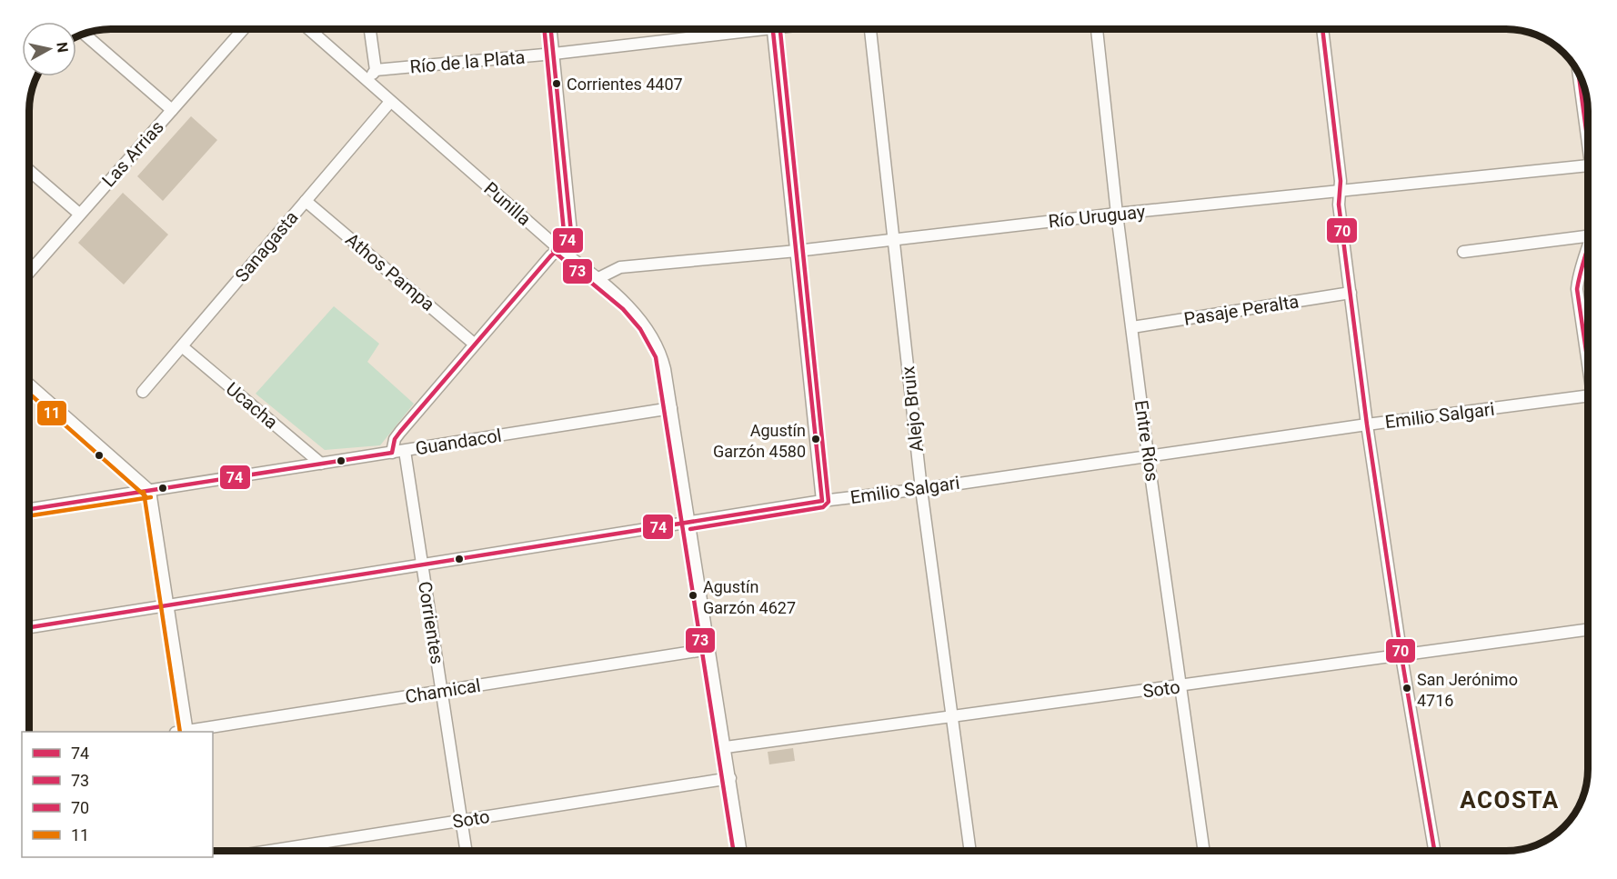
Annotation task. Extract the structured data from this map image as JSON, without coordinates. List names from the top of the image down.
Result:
{
  "streets": {
    "street": [
      "Río de la Plata",
      "Las Arrias",
      "Punilla",
      "Río Uruguay",
      "Sanagasta",
      "Athos Pampa",
      "Pasaje Peralta",
      "Ucacha",
      "Alejo Bruix",
      "Emilio Salgari",
      "Entre Ríos",
      "Guandacol",
      "Corrientes",
      "Soto",
      "Chamical"
    ]
  },
  "crossings": [
    ["Punilla", "Río Uruguay"],
    ["Punilla", "Sanagasta"],
    ["Punilla", "Emilio Salgari"],
    ["Punilla", "Guandacol"],
    ["Punilla", "Soto"],
    ["Punilla", "Chamical"],
    ["Río Uruguay", "Alejo Bruix"],
    ["Río Uruguay", "Entre Ríos"],
    ["Sanagasta", "Athos Pampa"],
    ["Sanagasta", "Ucacha"],
    ["Pasaje Peralta", "Entre Ríos"],
    ["Ucacha", "Guandacol"],
    ["Alejo Bruix", "Emilio Salgari"],
    ["Alejo Bruix", "Soto"],
    ["Emilio Salgari", "Entre Ríos"],
    ["Emilio Salgari", "Corrientes"],
    ["Entre Ríos", "Soto"],
    ["Guandacol", "Corrientes"],
    ["Corrientes", "Soto"],
    ["Corrientes", "Chamical"]
  ],
  "districts": ["ACOSTA"],
  "places": [
    "Corrientes 4407",
    "Agustín Garzón 4580",
    "Agustín Garzón 4627",
    "San Jerónimo 4716"
  ],
  "lines": [
    "transit line 74",
    "transit line 73",
    "transit line 70",
    "transit line 11"
  ],
  "legend": [
    "74",
    "73",
    "70",
    "11"
  ],
  "north": "right"
}
